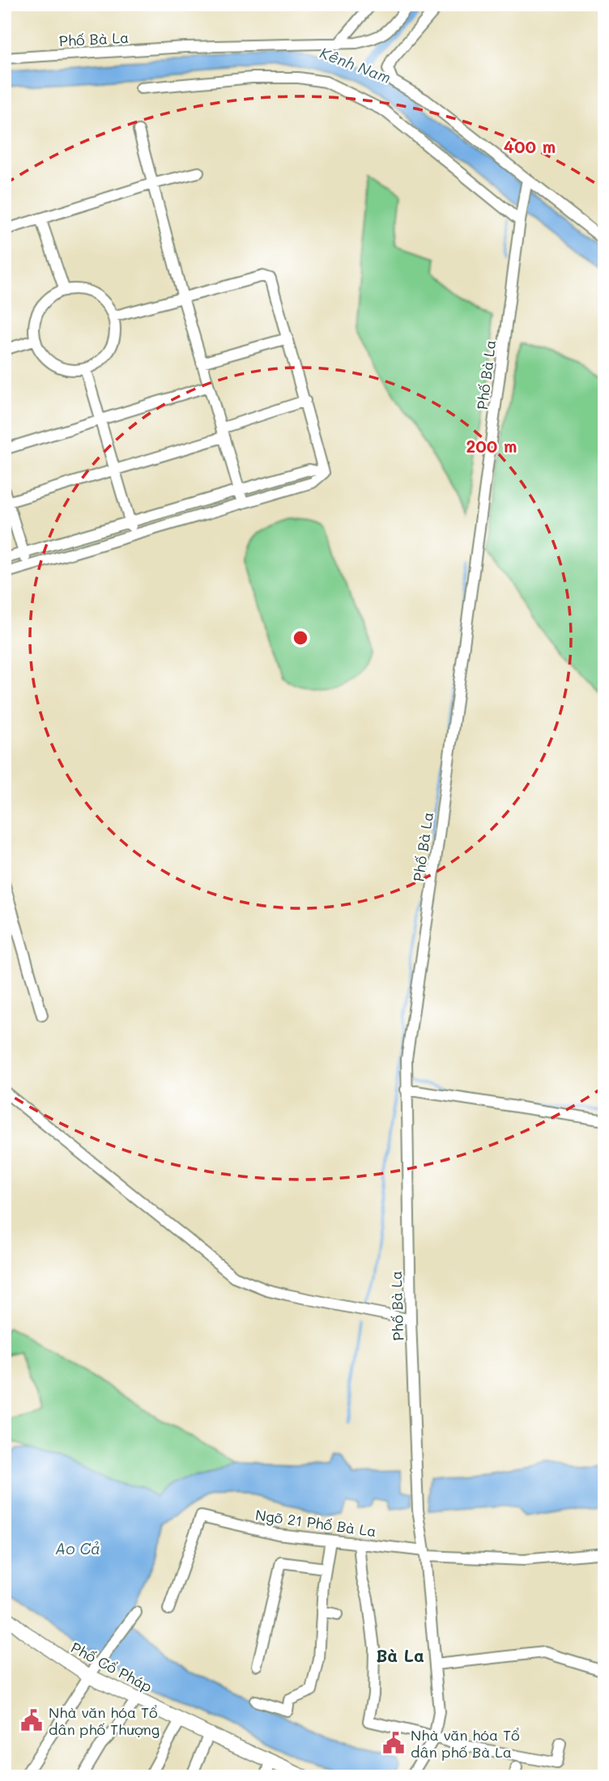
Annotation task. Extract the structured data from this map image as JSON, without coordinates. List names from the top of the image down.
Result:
{
  "streets": {
    "main road": ["Phố Cổ Pháp"],
    "street": ["Phố Bà La", "Ngõ 21 Phố Bà La"]
  },
  "crossings": [
    ["Phố Bà La", "Ngõ 21 Phố Bà La"]
  ],
  "districts": ["Bà La"],
  "water": ["Kênh Nam", "Ao Cả"],
  "places": {
    "public building": ["Nhà văn hóa Tổ dân phố Thượng", "Nhà văn hóa Tổ dân phố Bà La"]
  },
  "rings": ["400 m", "200 m"]
}
